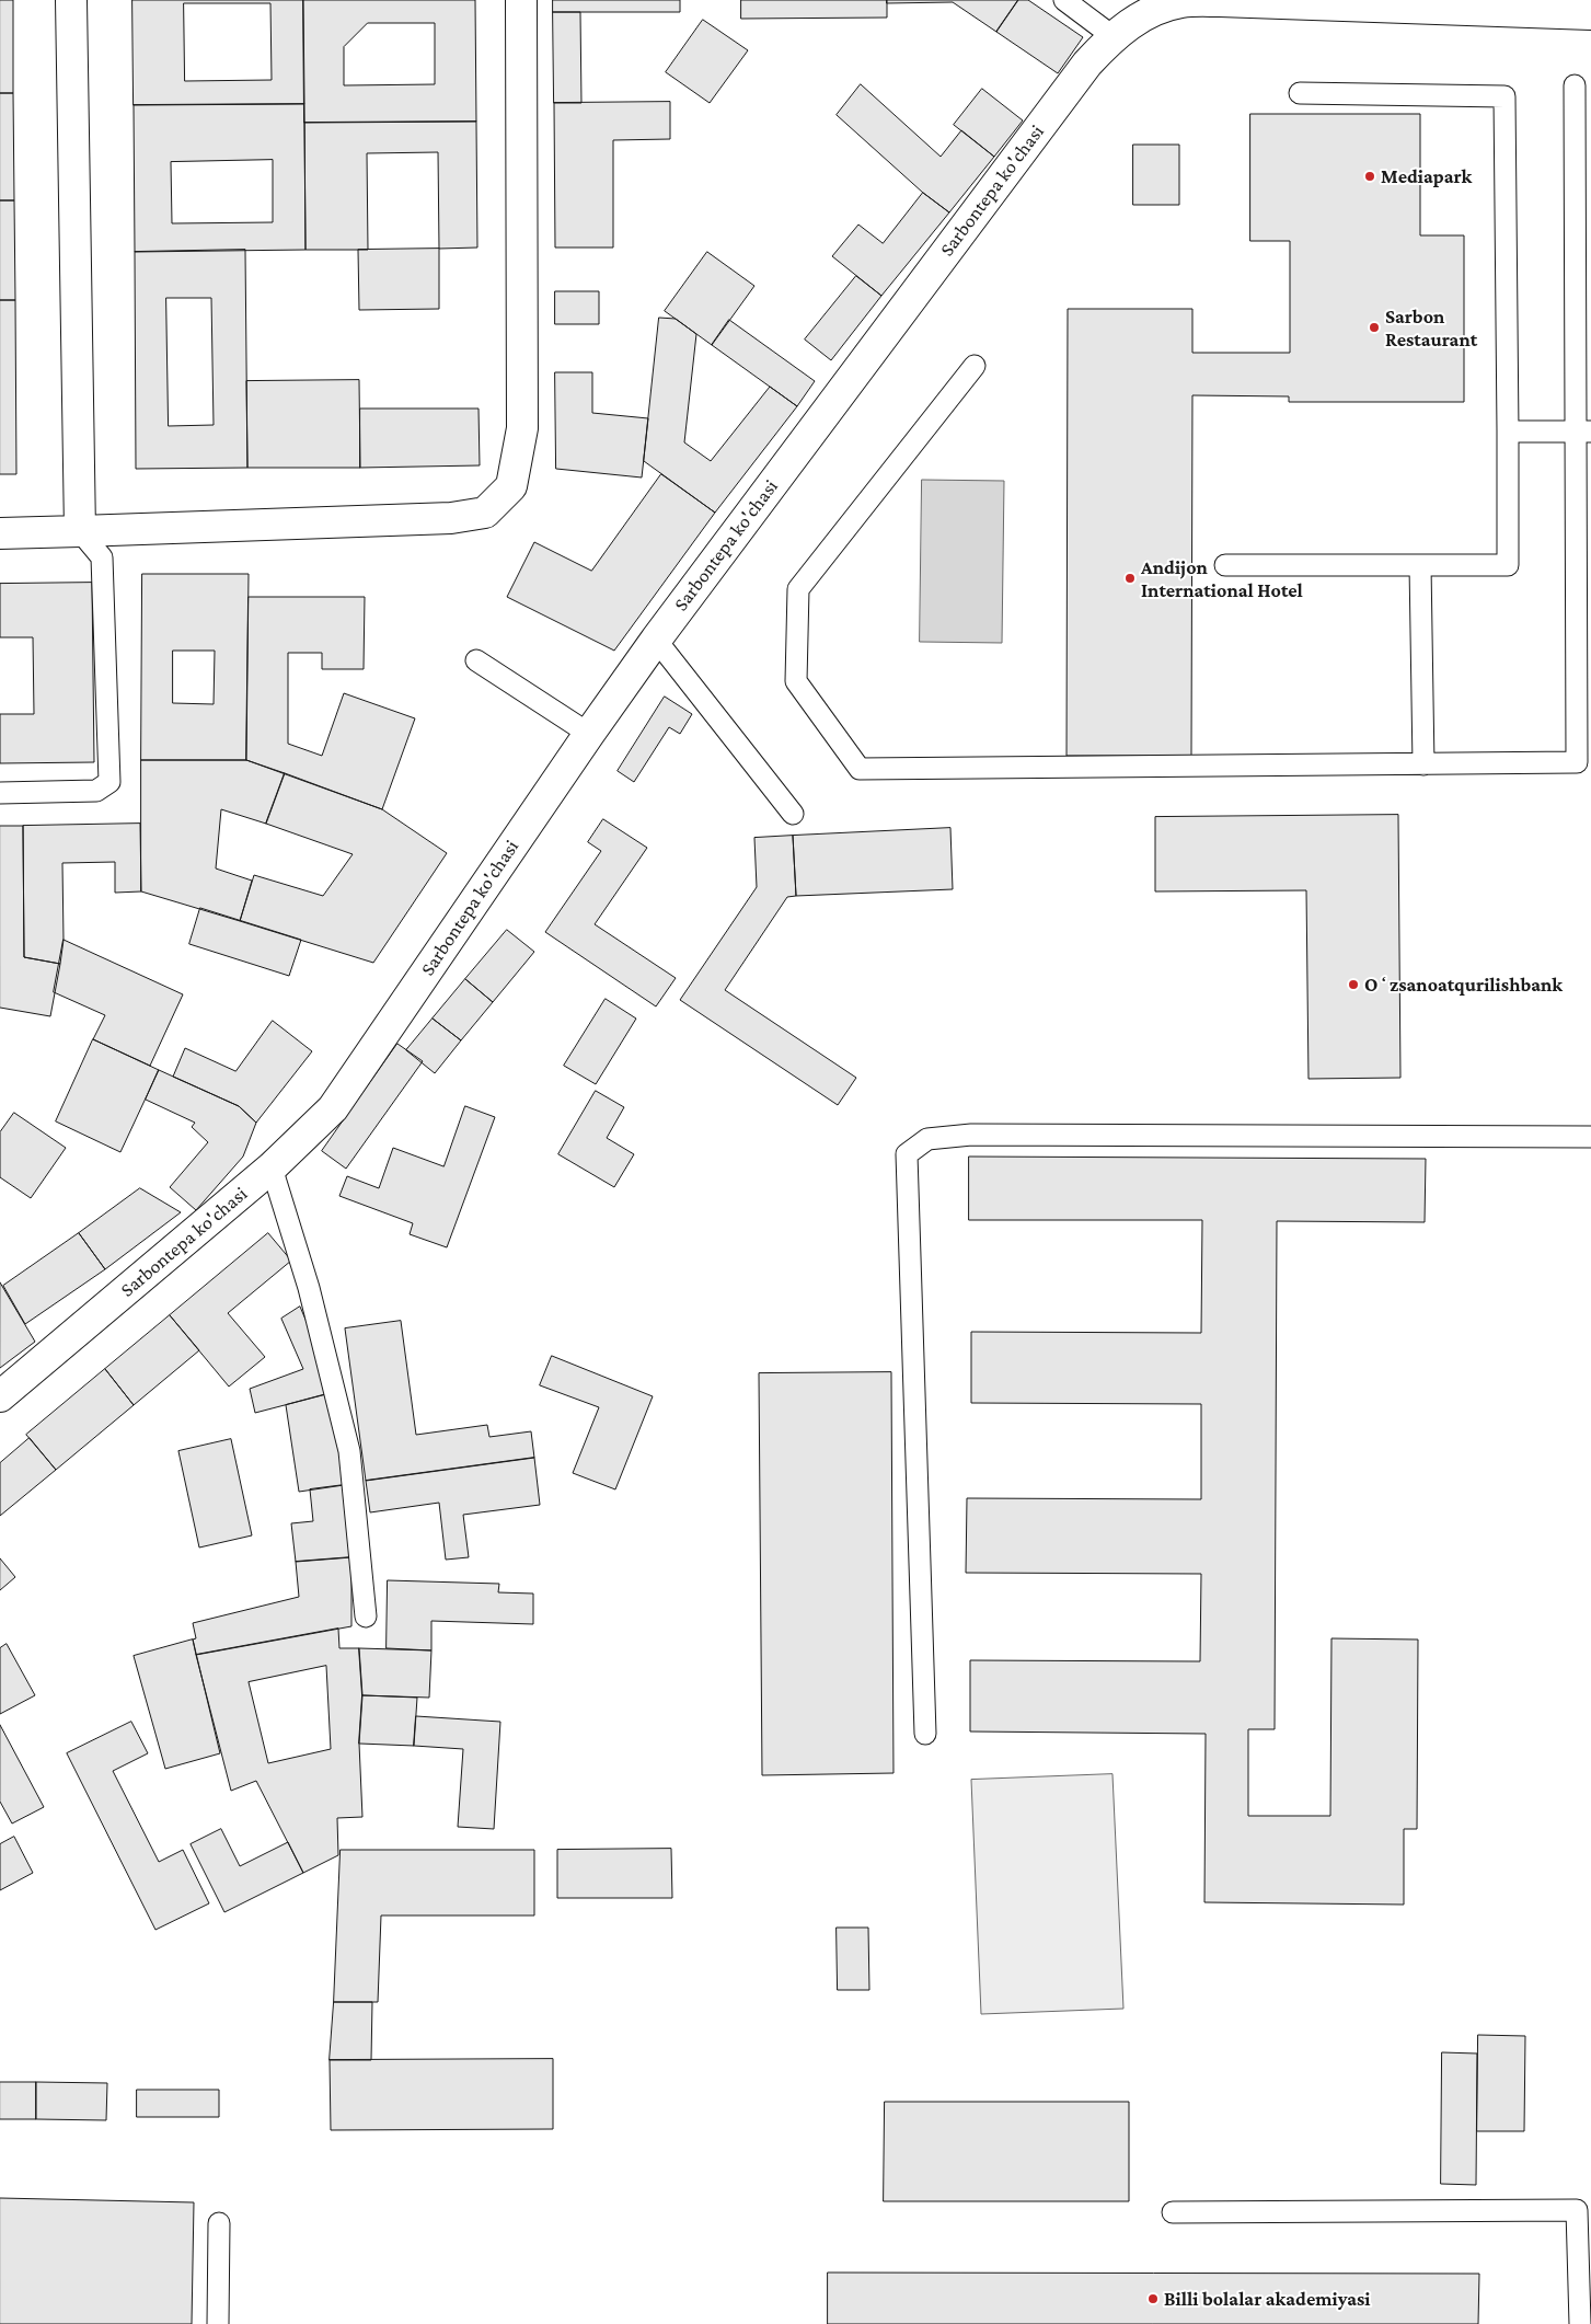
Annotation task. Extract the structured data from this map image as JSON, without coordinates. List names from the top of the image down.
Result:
{
  "streets": {
    "street": ["Sarbontepa ko'chasi"]
  },
  "places": [
    "Mediapark",
    "Sarbon Restaurant",
    "Andijon International Hotel",
    "Oʻzsanoatqurilishbank",
    "Billi bolalar akademiyasi"
  ]
}
